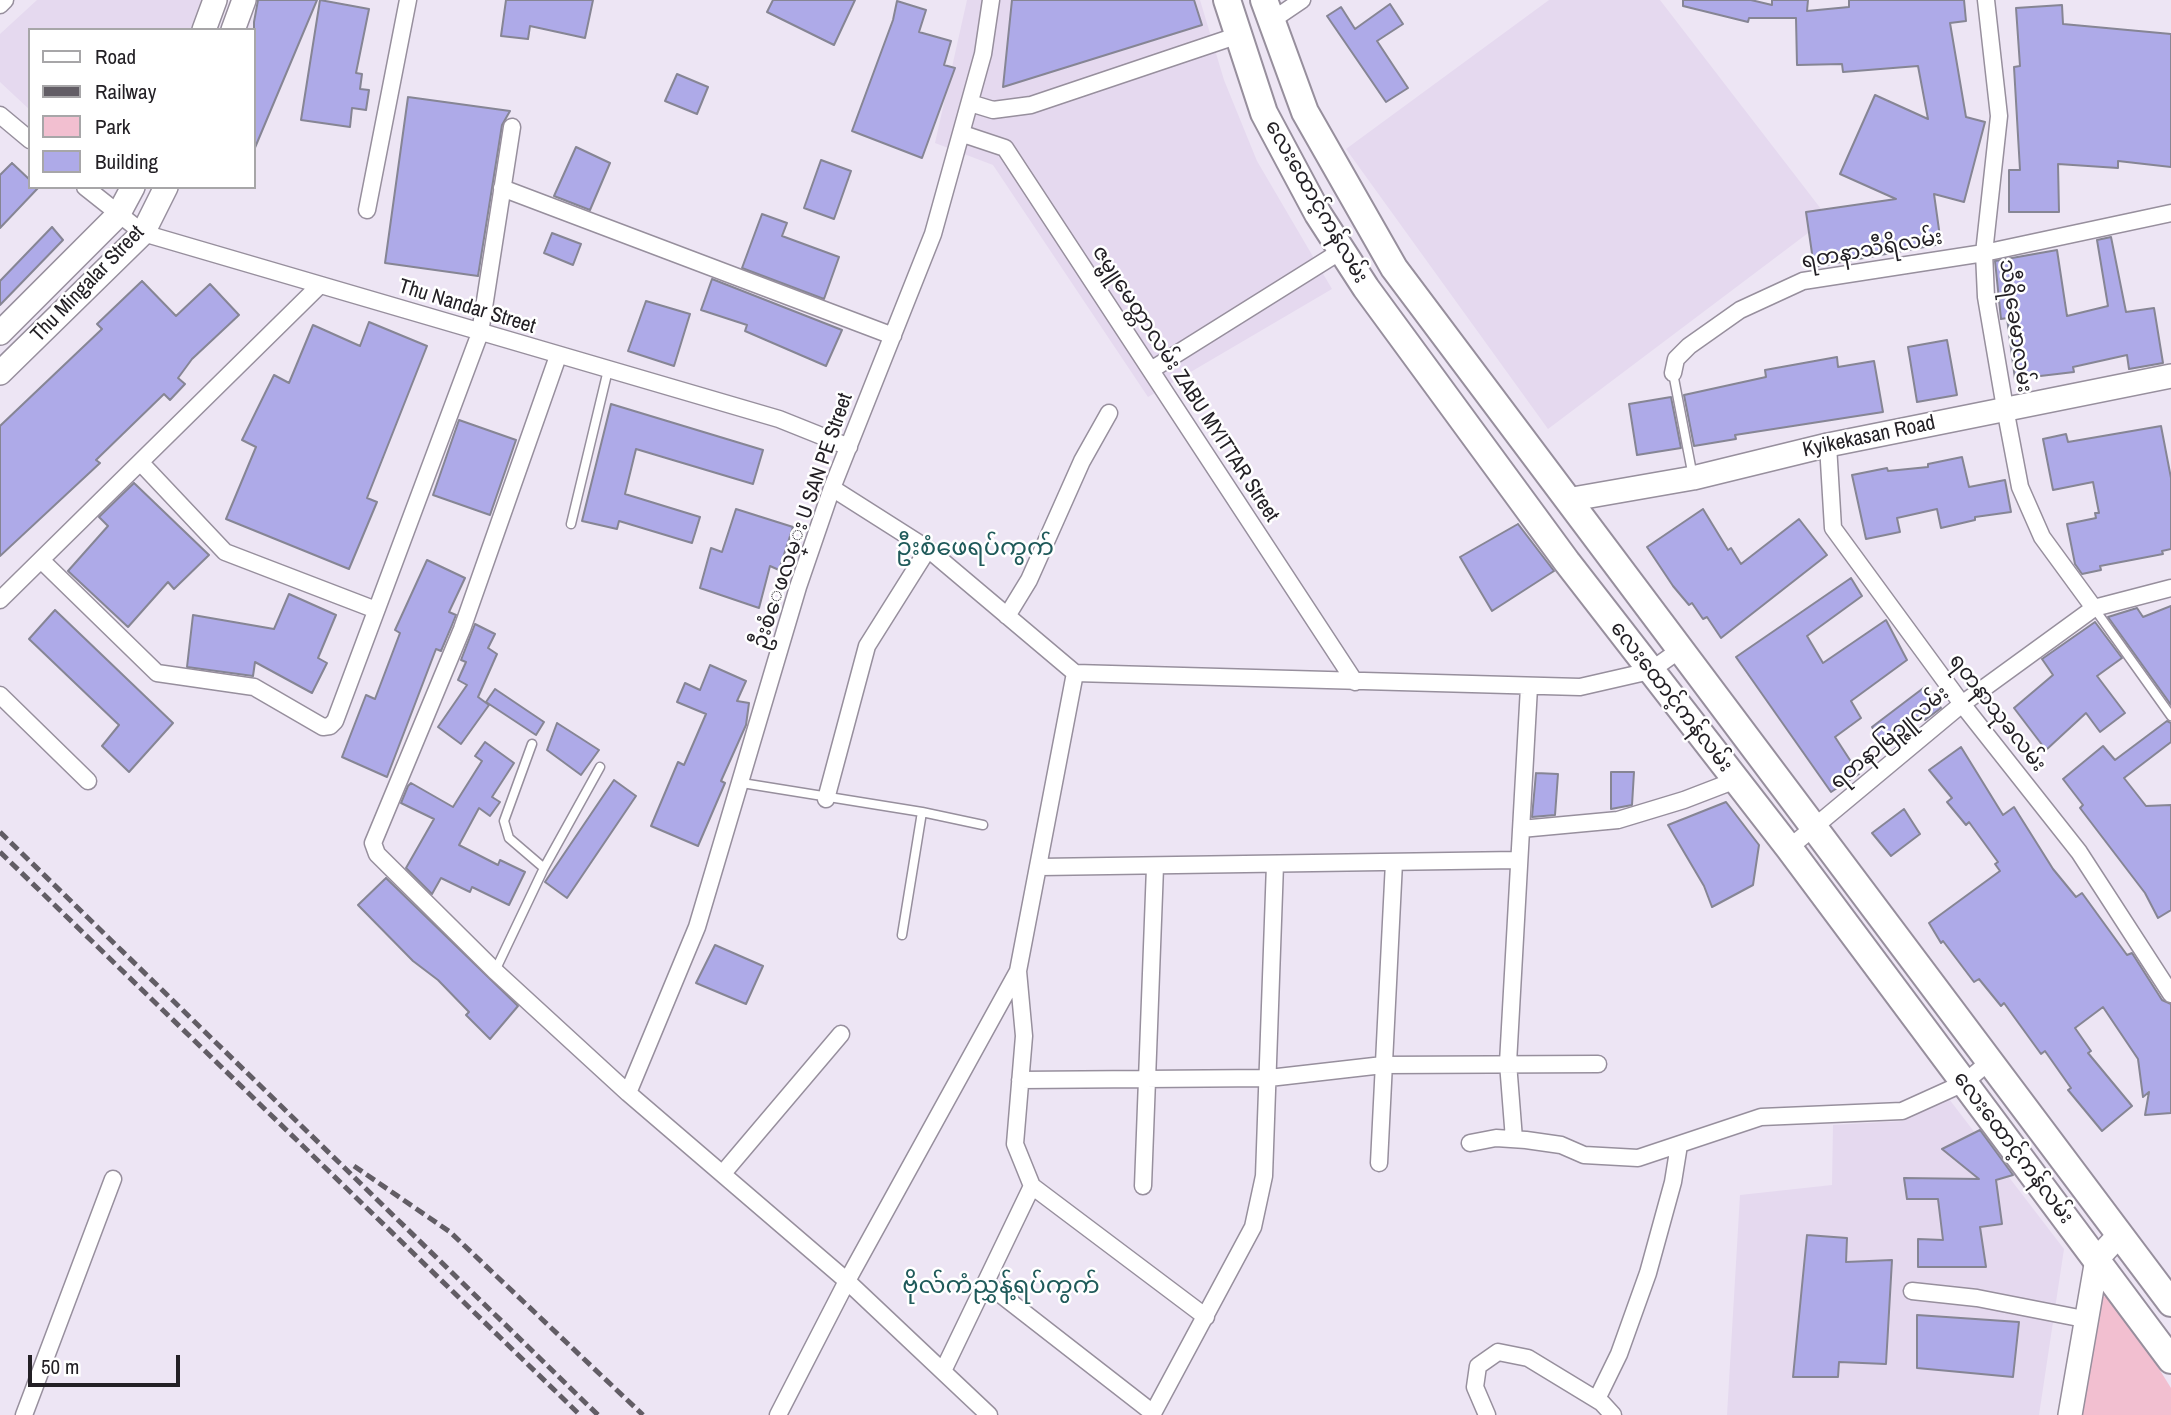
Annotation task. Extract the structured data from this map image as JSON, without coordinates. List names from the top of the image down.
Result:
{
  "streets": {
    "main road": ["လေးထောင့်ကန်လမ်း"],
    "street": [
      "ရတနာသီရိလမ်း",
      "Thu Mingalar Street",
      "Thu Nandar Street",
      "သီရိခေမာလမ်း",
      "ဇမ္ဗူမေတ္တာလမ်း ZABU MYITTAR Street",
      "Kyikekasan Road",
      "ဦးစံေဖလမ္း U SAN PE Street",
      "ရတနာသုခလမ်း",
      "ရတနာမြဉ္ဇူလမ်း"
    ]
  },
  "crossings": [
    ["လေးထောင့်ကန်လမ်း", "Kyikekasan Road"],
    ["လေးထောင့်ကန်လမ်း", "ရတနာမြဉ္ဇူလမ်း"],
    ["ရတနာသီရိလမ်း", "သီရိခေမာလမ်း"],
    ["ရတနာသီရိလမ်း", "Kyikekasan Road"],
    ["Thu Mingalar Street", "Thu Nandar Street"],
    ["Thu Nandar Street", "ဦးစံေဖလမ္း U SAN PE Street"],
    ["သီရိခေမာလမ်း", "Kyikekasan Road"],
    ["ဇမ္ဗူမေတ္တာလမ်း ZABU MYITTAR Street", "ဦးစံေဖလမ္း U SAN PE Street"],
    ["Kyikekasan Road", "ရတနာသုခလမ်း"],
    ["ရတနာသုခလမ်း", "ရတနာမြဉ္ဇူလမ်း"]
  ],
  "districts": ["ဦးစံဖေရပ်ကွက်", "ဗိုလ်ကံညွှန့်ရပ်ကွက်"],
  "legend": [
    "Road",
    "Railway",
    "Park",
    "Building"
  ],
  "scale_bar": "50 m"
}
